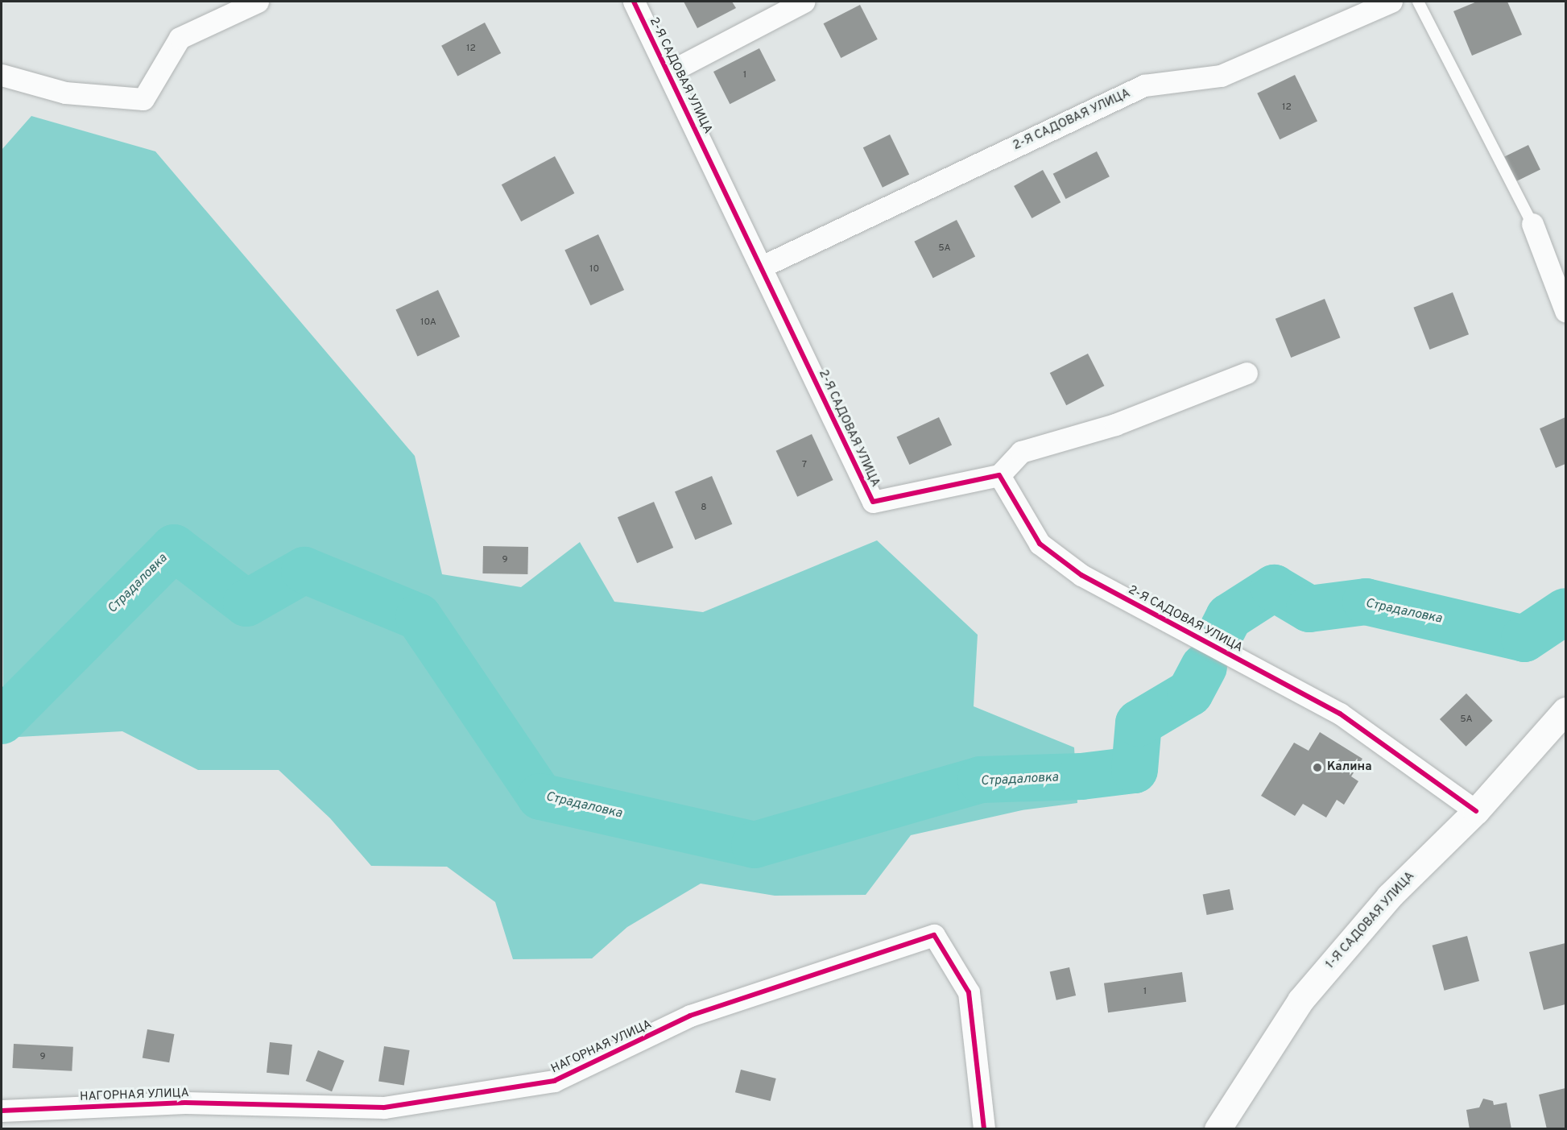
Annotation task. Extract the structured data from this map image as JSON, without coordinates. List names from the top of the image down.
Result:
{
  "streets": {
    "street": ["2-Я САДОВАЯ УЛИЦА", "1-Я САДОВАЯ УЛИЦА", "НАГОРНАЯ УЛИЦА"]
  },
  "crossings": [
    ["2-Я САДОВАЯ УЛИЦА", "1-Я САДОВАЯ УЛИЦА"]
  ],
  "water": ["Страдаловка"],
  "places": ["Калина"],
  "house_numbers": [
    "12",
    "1",
    "12",
    "5А",
    "10",
    "10А",
    "7",
    "8",
    "9",
    "5А",
    "1",
    "9"
  ]
}
